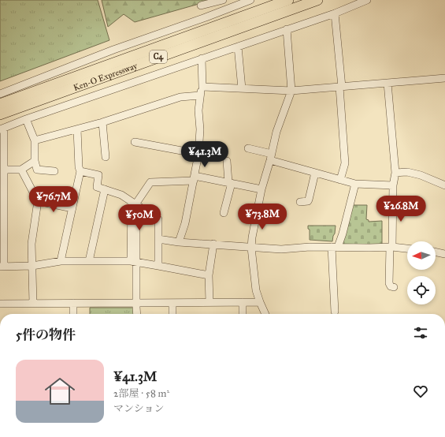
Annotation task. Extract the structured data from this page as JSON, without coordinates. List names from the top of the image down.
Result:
{
  "streets": {
    "highway": ["C4", "Ken-O Expressway"]
  },
  "north": "left",
  "page": {
    "price": [
      "¥41.3M",
      "¥76.7M",
      "¥26.8M",
      "¥73.8M",
      "¥50M"
    ],
    "heading": "5件の物件",
    "list": [
      {
        "name": "¥41.3M",
        "note": "2部屋 · 58 m² · マンション"
      }
    ]
  }
}
